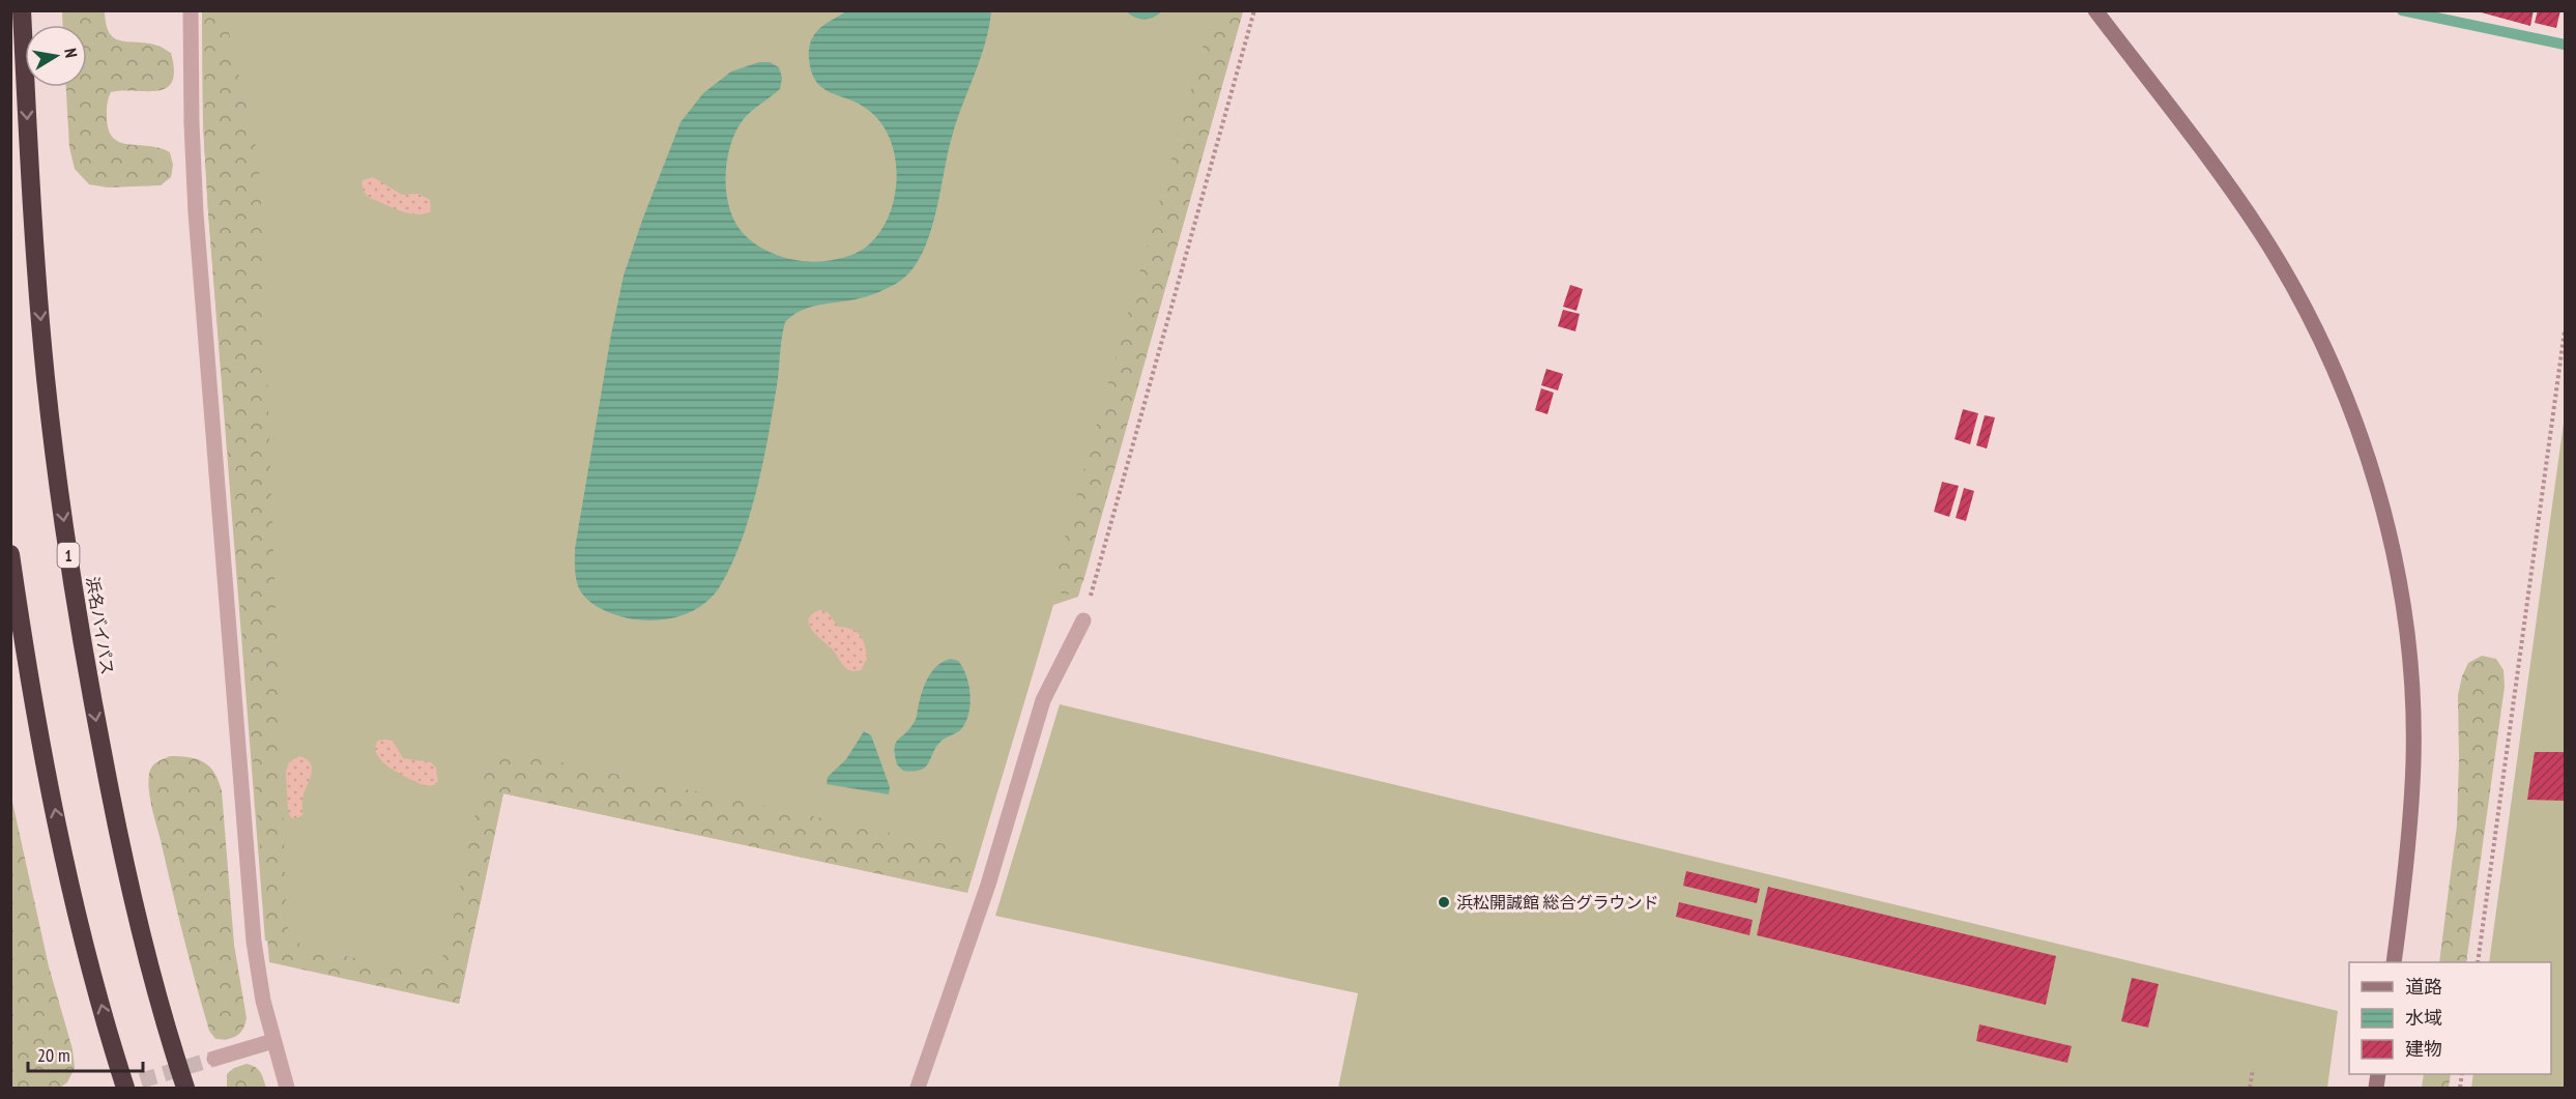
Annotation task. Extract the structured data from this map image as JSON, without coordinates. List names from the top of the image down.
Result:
{
  "streets": {
    "highway": ["1", "浜名バイパス"]
  },
  "places": ["浜松開誠館 総合グラウンド"],
  "legend": ["道路", "水域", "建物"],
  "scale_bar": "20 m",
  "north": "right"
}
